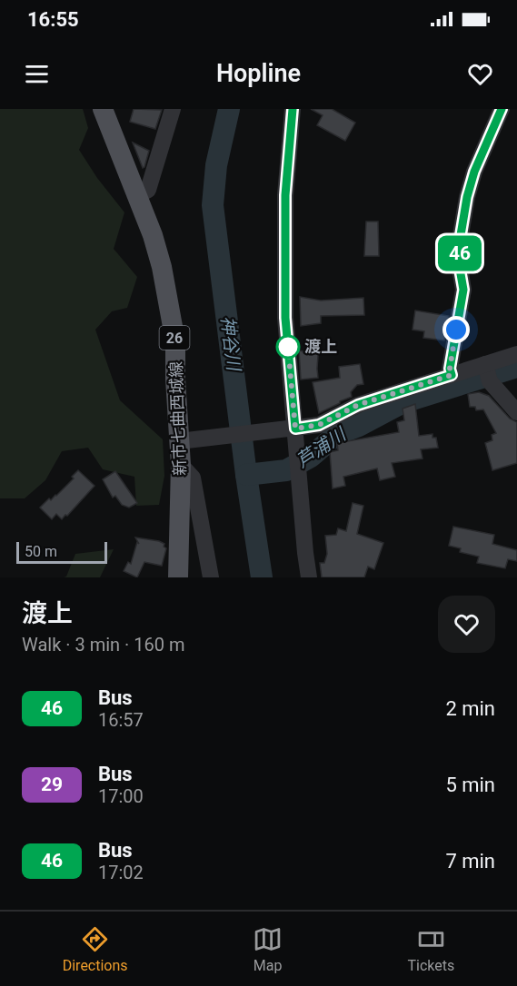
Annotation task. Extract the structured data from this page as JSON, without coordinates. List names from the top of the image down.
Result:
{
  "streets": {
    "main road": ["26", "新市七曲西城線"]
  },
  "water": ["神谷川", "芦浦川"],
  "places": ["渡上"],
  "lines": ["bus line 46"],
  "scale_bar": "50 m",
  "page": {
    "status": "16:55",
    "header": "Hopline",
    "on_map": "46",
    "scale": "50 m",
    "heading": ["渡上", "Walk · 3 min · 160 m"],
    "list": [
      {
        "mark": "46",
        "name": "Bus",
        "note": "16:57",
        "value": "2 min"
      },
      {
        "mark": "29",
        "name": "Bus",
        "note": "17:00",
        "value": "5 min"
      },
      {
        "mark": "46",
        "name": "Bus",
        "note": "17:02",
        "value": "7 min"
      }
    ],
    "tabs": ["Directions", "Map", "Tickets"]
  }
}
